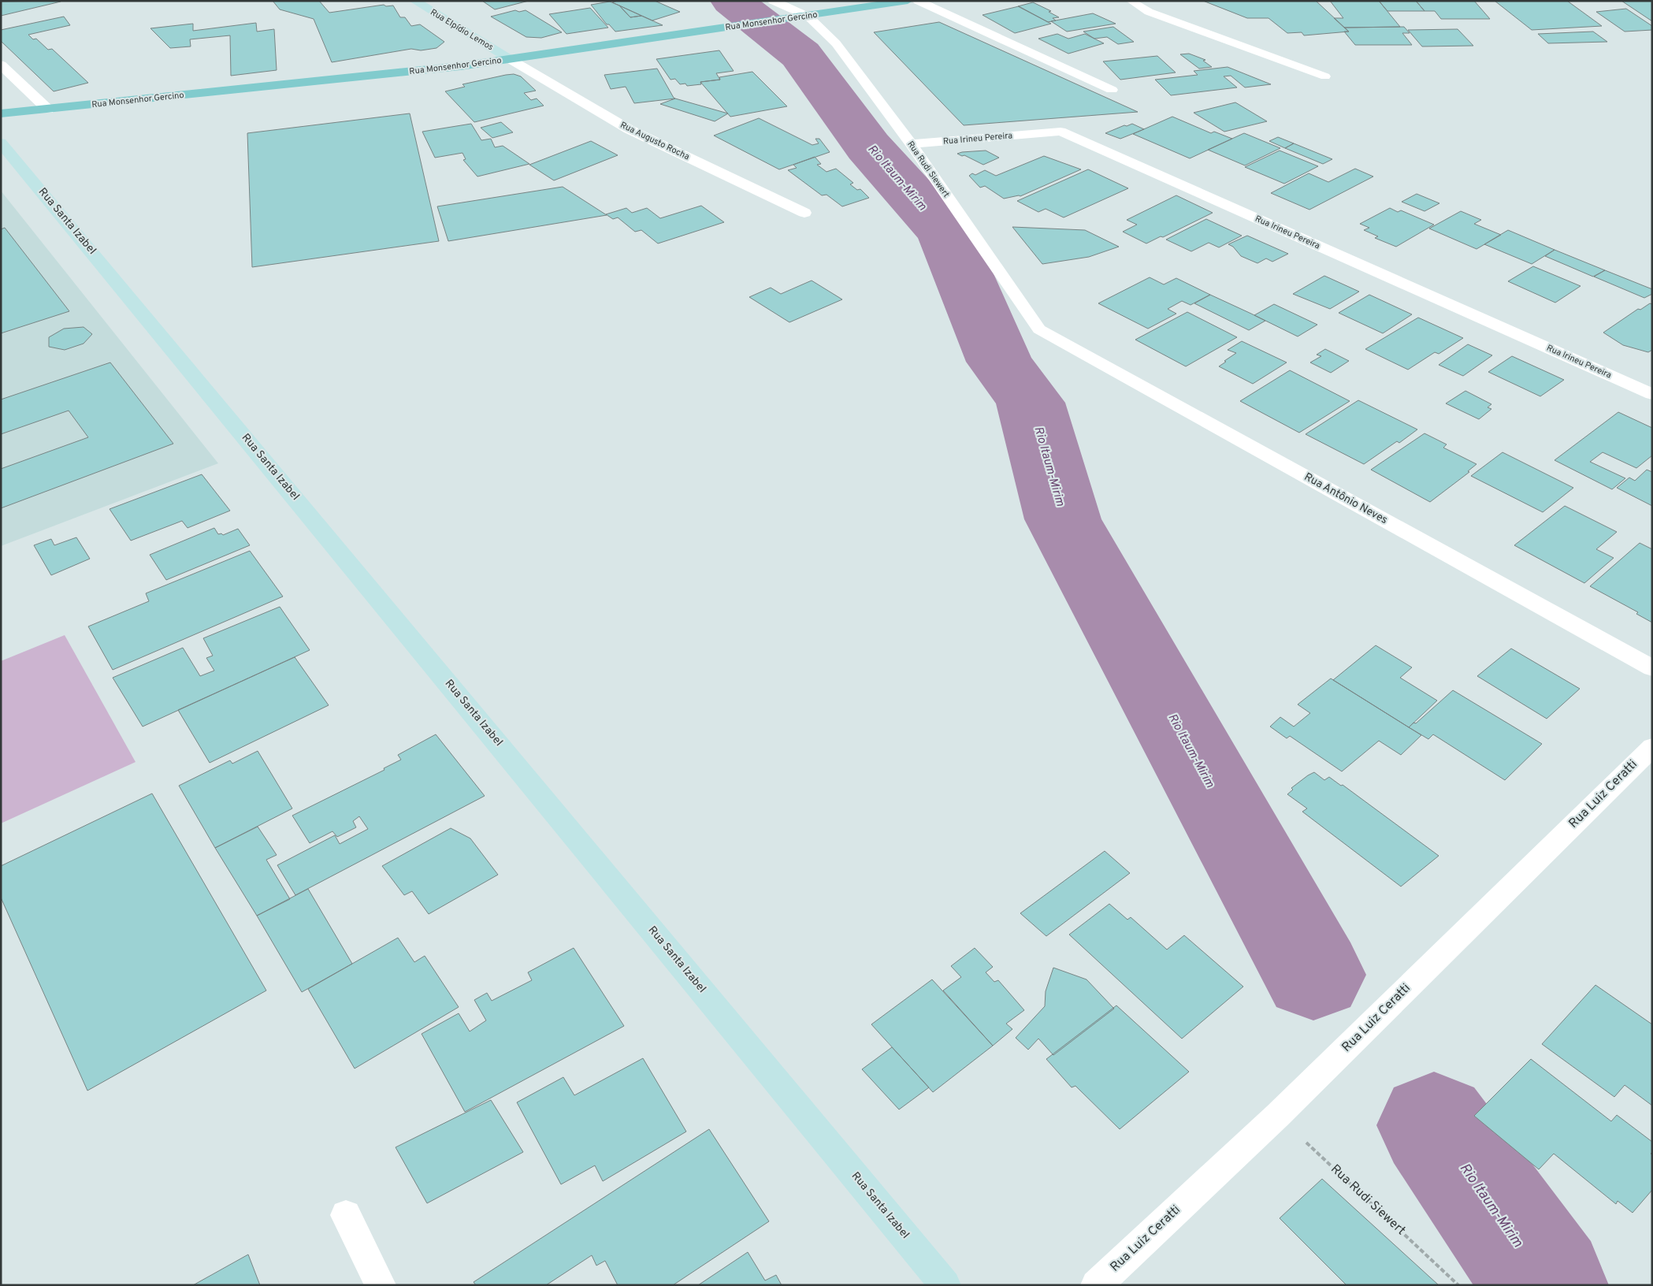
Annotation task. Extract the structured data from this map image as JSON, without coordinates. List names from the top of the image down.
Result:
{
  "streets": {
    "main road": ["Rua Monsenhor Gercino"],
    "street": [
      "Rua Elpídio Lemos",
      "Rua Irineu Pereira",
      "Rua Augusto Rocha",
      "Rua Rudi Siewert",
      "Rua Santa Izabel",
      "Rua Antônio Neves",
      "Rua Luiz Ceratti"
    ]
  },
  "crossings": [
    ["Rua Monsenhor Gercino", "Rua Elpídio Lemos"],
    ["Rua Monsenhor Gercino", "Rua Augusto Rocha"],
    ["Rua Monsenhor Gercino", "Rua Rudi Siewert"],
    ["Rua Elpídio Lemos", "Rua Augusto Rocha"],
    ["Rua Irineu Pereira", "Rua Rudi Siewert"],
    ["Rua Rudi Siewert", "Rua Antônio Neves"],
    ["Rua Rudi Siewert", "Rua Luiz Ceratti"]
  ],
  "water": ["Rio Itaum-Mirim"]
}
